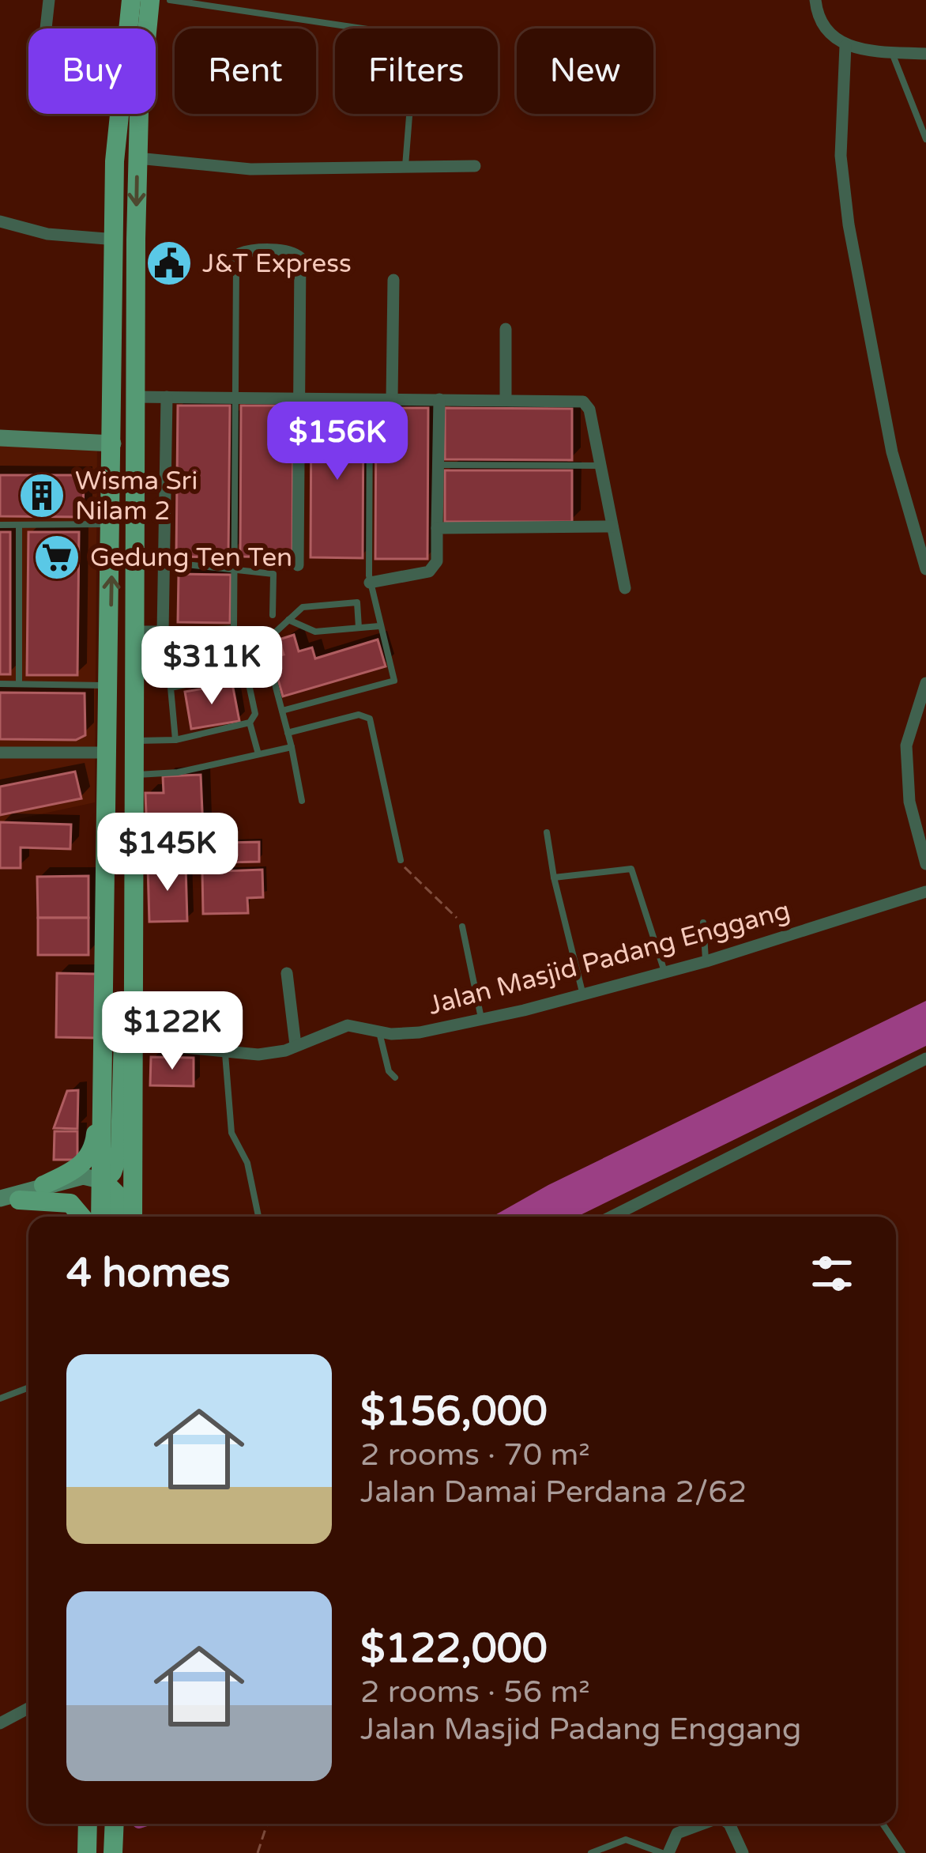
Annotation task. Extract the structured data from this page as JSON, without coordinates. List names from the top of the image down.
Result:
{
  "streets": {
    "street": ["Jalan Masjid Padang Enggang"]
  },
  "places": {
    "public building": ["J&T Express"],
    "building": ["Wisma Sri Nilam 2"],
    "supermarket": ["Gedung Ten Ten"]
  },
  "page": {
    "chip": [
      "Buy",
      "Rent",
      "Filters",
      "New"
    ],
    "price": [
      "$156K",
      "$311K",
      "$145K",
      "$122K"
    ],
    "heading": "4 homes",
    "list": [
      {
        "name": "$156,000",
        "note": "2 rooms · 70 m² · Jalan Damai Perdana 2/62"
      },
      {
        "name": "$122,000",
        "note": "2 rooms · 56 m² · Jalan Masjid Padang Enggang"
      }
    ]
  }
}
